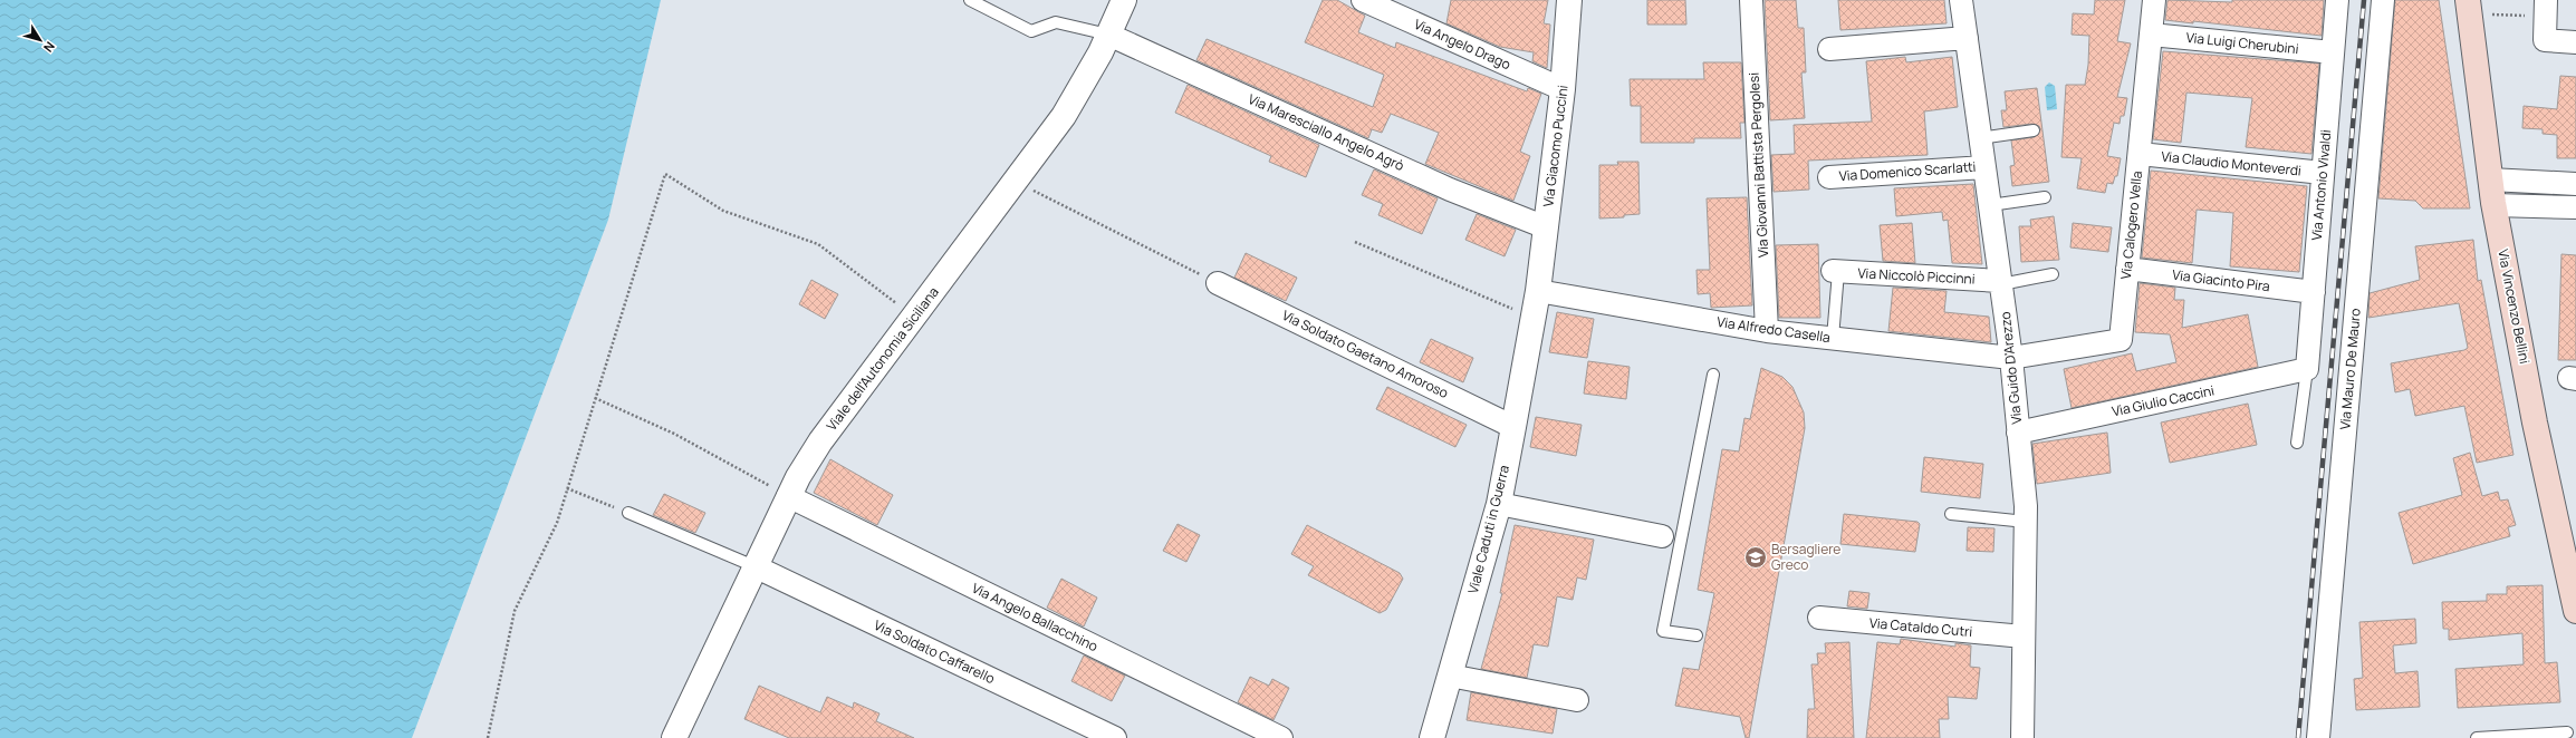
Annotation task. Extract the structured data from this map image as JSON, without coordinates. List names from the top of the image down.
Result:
{
  "streets": {
    "main road": ["Via Vincenzo Bellini"],
    "street": [
      "Via Luigi Cherubini",
      "Via Angelo Drago",
      "Via Maresciallo Angelo Agrò",
      "Via Giacomo Puccini",
      "Via Claudio Monteverdi",
      "Via Giovanni Battista Pergolesi",
      "Via Domenico Scarlatti",
      "Via Antonio Vivaldi",
      "Via Calogero Vella",
      "Via Niccolò Piccinni",
      "Via Giacinto Pira",
      "Via Alfredo Casella",
      "Via Soldato Gaetano Amoroso",
      "Viale dell'Autonomia Siciliana",
      "Via Guido D'Arezzo",
      "Via Mauro De Mauro",
      "Via Giulio Caccini",
      "Viale Caduti in Guerra",
      "Via Angelo Ballacchino",
      "Via Cataldo Cutri",
      "Via Soldato Caffarello"
    ]
  },
  "crossings": [
    ["Via Luigi Cherubini", "Via Antonio Vivaldi"],
    ["Via Luigi Cherubini", "Via Calogero Vella"],
    ["Via Angelo Drago", "Via Giacomo Puccini"],
    ["Via Maresciallo Angelo Agrò", "Via Giacomo Puccini"],
    ["Via Maresciallo Angelo Agrò", "Viale dell'Autonomia Siciliana"],
    ["Via Giacomo Puccini", "Via Alfredo Casella"],
    ["Via Giacomo Puccini", "Viale Caduti in Guerra"],
    ["Via Claudio Monteverdi", "Via Antonio Vivaldi"],
    ["Via Claudio Monteverdi", "Via Calogero Vella"],
    ["Via Giovanni Battista Pergolesi", "Via Alfredo Casella"],
    ["Via Domenico Scarlatti", "Via Guido D'Arezzo"],
    ["Via Antonio Vivaldi", "Via Giacinto Pira"],
    ["Via Antonio Vivaldi", "Via Giulio Caccini"],
    ["Via Calogero Vella", "Via Giacinto Pira"],
    ["Via Calogero Vella", "Via Alfredo Casella"],
    ["Via Calogero Vella", "Via Guido D'Arezzo"],
    ["Via Niccolò Piccinni", "Via Guido D'Arezzo"],
    ["Via Alfredo Casella", "Via Guido D'Arezzo"],
    ["Via Alfredo Casella", "Viale Caduti in Guerra"],
    ["Via Soldato Gaetano Amoroso", "Viale Caduti in Guerra"],
    ["Viale dell'Autonomia Siciliana", "Via Angelo Ballacchino"],
    ["Viale dell'Autonomia Siciliana", "Via Soldato Caffarello"],
    ["Via Guido D'Arezzo", "Via Giulio Caccini"],
    ["Via Guido D'Arezzo", "Via Cataldo Cutri"]
  ],
  "places": {
    "school or university": ["Bersagliere Greco"]
  },
  "north": "bottom right"
}
